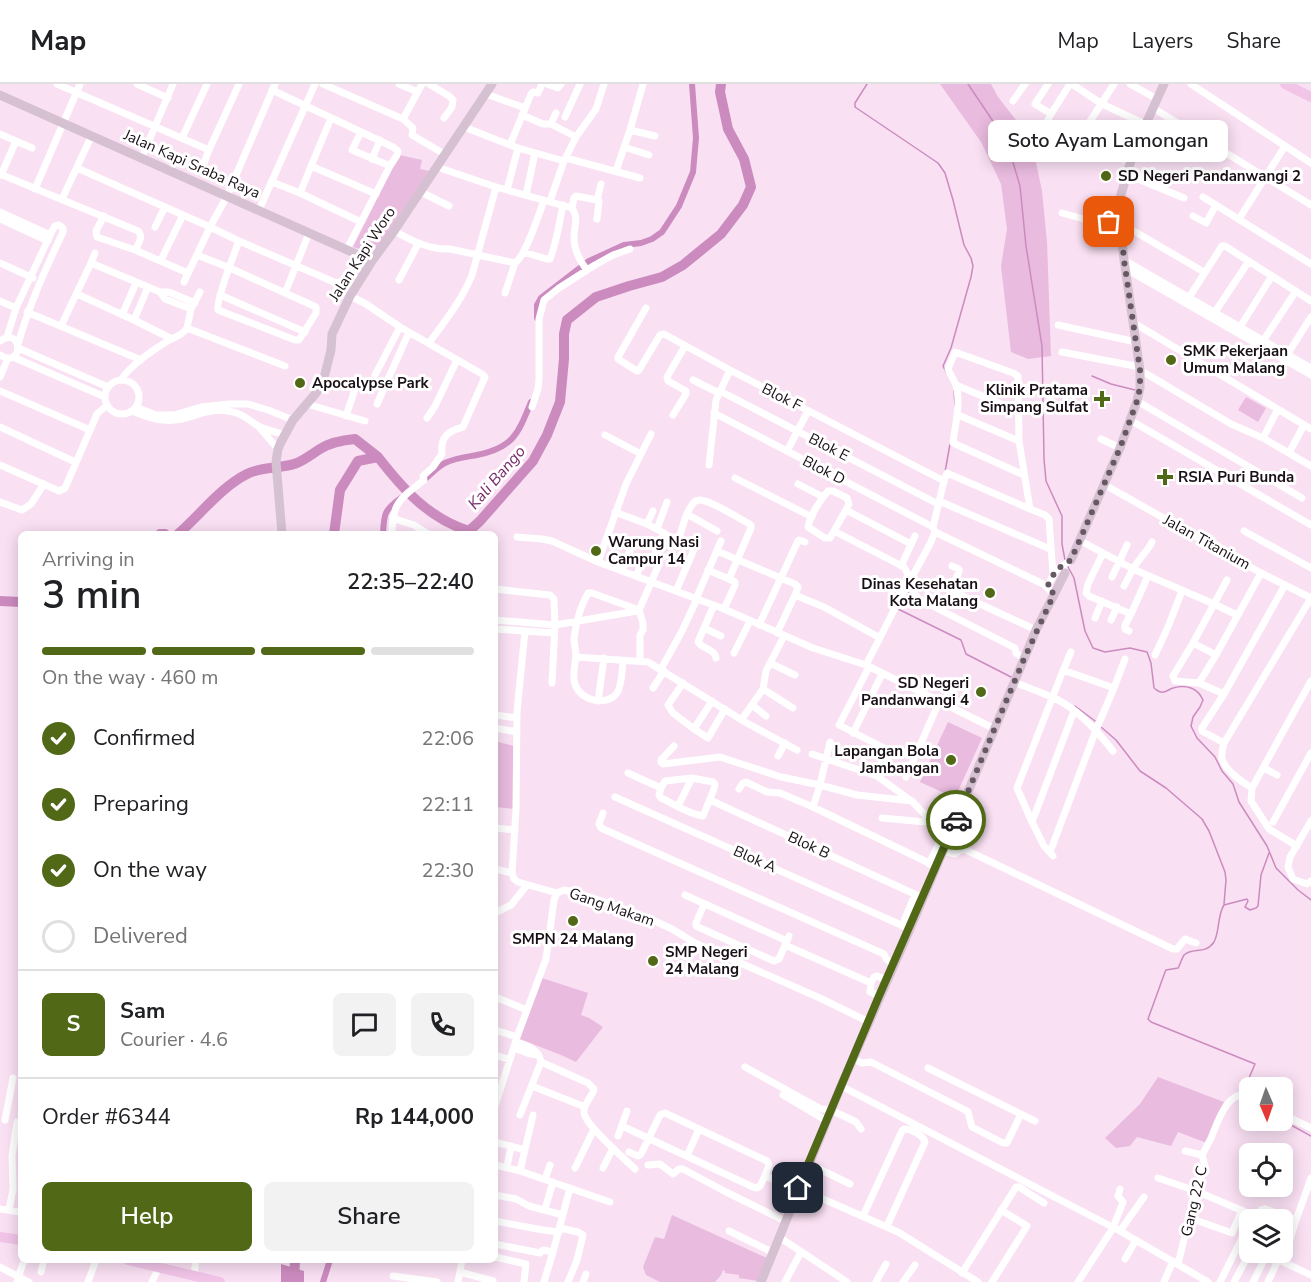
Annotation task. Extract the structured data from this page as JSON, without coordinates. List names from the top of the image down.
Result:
{
  "streets": {
    "street": [
      "Jalan Kapi Sraba Raya",
      "Jalan Kapi Woro",
      "Blok F",
      "Blok E",
      "Blok D",
      "Jalan Titanium",
      "Blok B",
      "Blok A",
      "Gang Makam",
      "Gang 22 C"
    ]
  },
  "crossings": [
    ["Jalan Kapi Sraba Raya", "Jalan Kapi Woro"]
  ],
  "water": ["Kali Bango"],
  "places": {
    "other": [
      "SD Negeri Pandanwangi 2",
      "Soto Ayam Lamongan",
      "SMK Pekerjaan Umum Malang",
      "Apocalypse Park",
      "Warung Nasi Campur 14",
      "Dinas Kesehatan Kota Malang",
      "SD Negeri Pandanwangi 4",
      "Lapangan Bola Jambangan",
      "SMPN 24 Malang",
      "SMP Negeri 24 Malang"
    ],
    "health": ["Klinik Pratama Simpang Sulfat", "RSIA Puri Bunda"]
  },
  "north": "bottom",
  "page": {
    "header": "Map",
    "nav": ["Map", "Layers", "Share"],
    "bubble": "Soto Ayam Lamongan",
    "heading": ["3 min", "Arriving in", "22:35–22:40"],
    "panel": [
      "Sam",
      "Courier · 4.6",
      "Order #6344",
      "Rp 144,000"
    ],
    "bar": "On the way · 460 m",
    "list": [
      ["Confirmed", "22:06"],
      ["Preparing", "22:11"],
      ["On the way", "22:30"],
      "Delivered"
    ],
    "round": "S",
    "buttons": ["Help", "Share"]
  }
}
